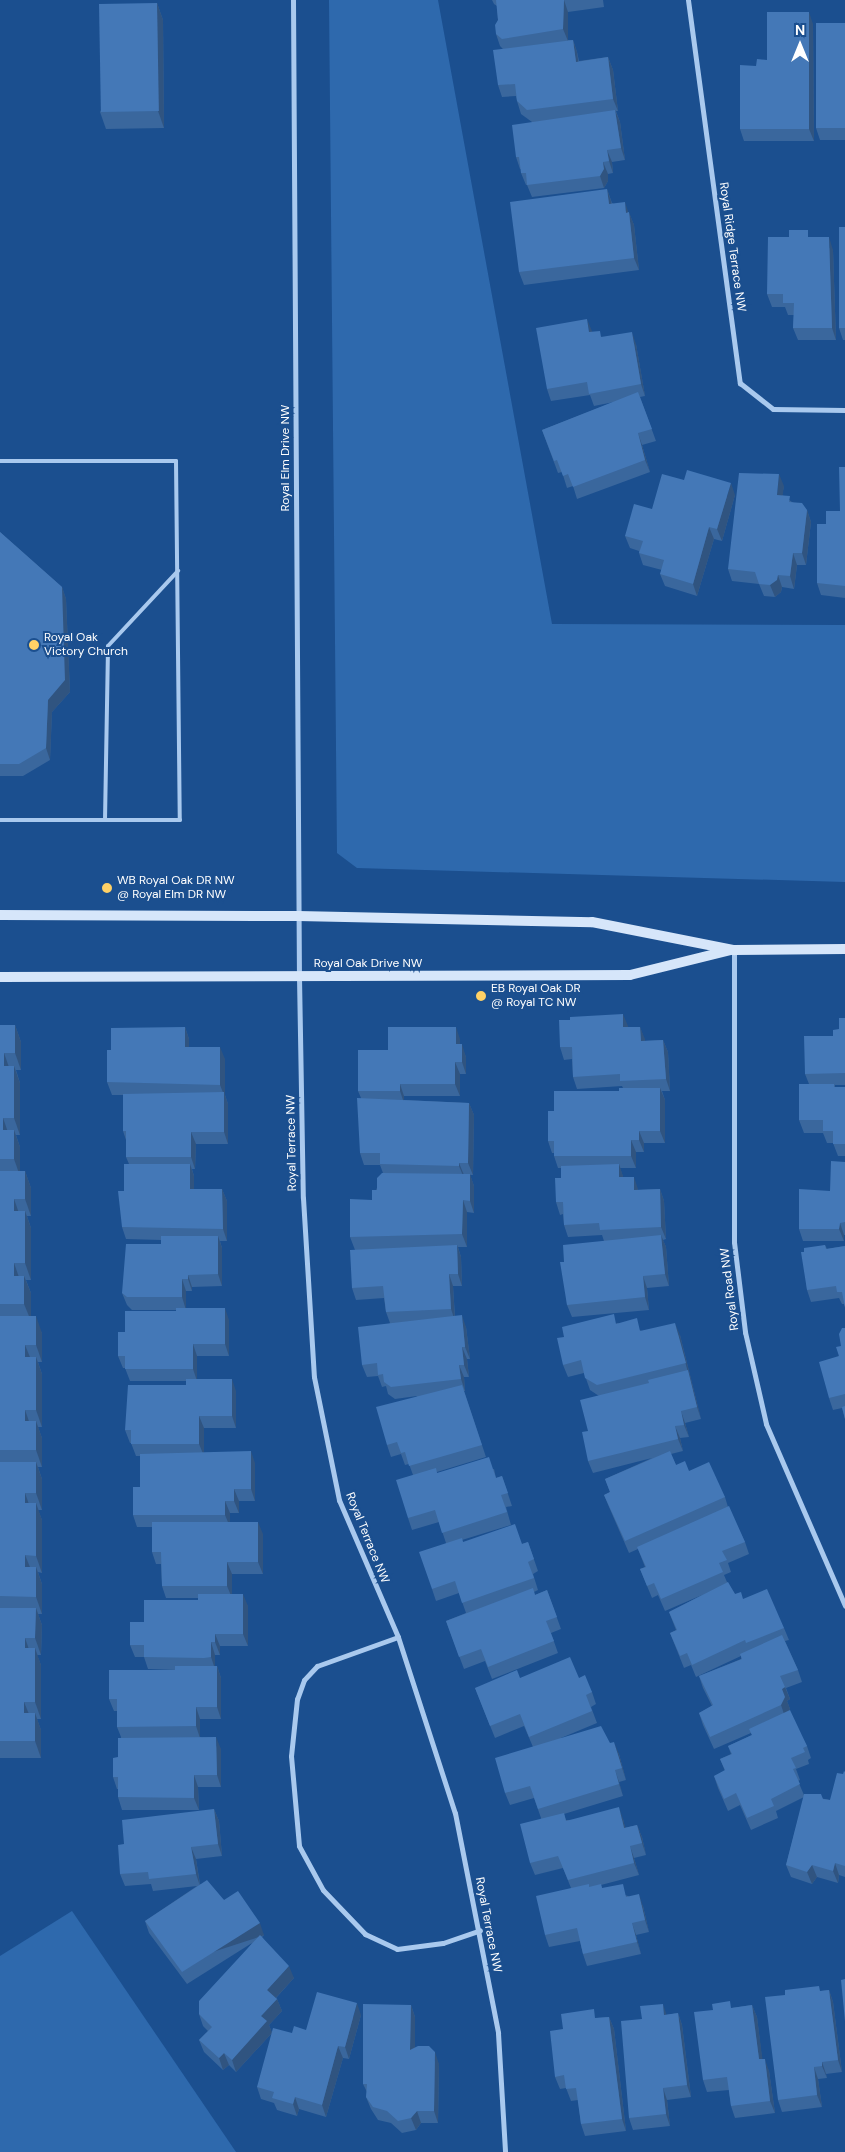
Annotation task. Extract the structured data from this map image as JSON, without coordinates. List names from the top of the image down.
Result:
{
  "streets": {
    "street": [
      "Royal Ridge Terrace NW",
      "Royal Elm Drive NW",
      "Royal Oak Drive NW",
      "Royal Terrace NW",
      "Royal Road NW"
    ]
  },
  "crossings": [
    ["Royal Elm Drive NW", "Royal Oak Drive NW"],
    ["Royal Elm Drive NW", "Royal Terrace NW"],
    ["Royal Oak Drive NW", "Royal Terrace NW"],
    ["Royal Oak Drive NW", "Royal Road NW"]
  ],
  "places": ["Royal Oak Victory Church", "WB Royal Oak DR NW @ Royal Elm DR NW", "EB Royal Oak DR @ Royal TC NW"],
  "north": "top"
}
